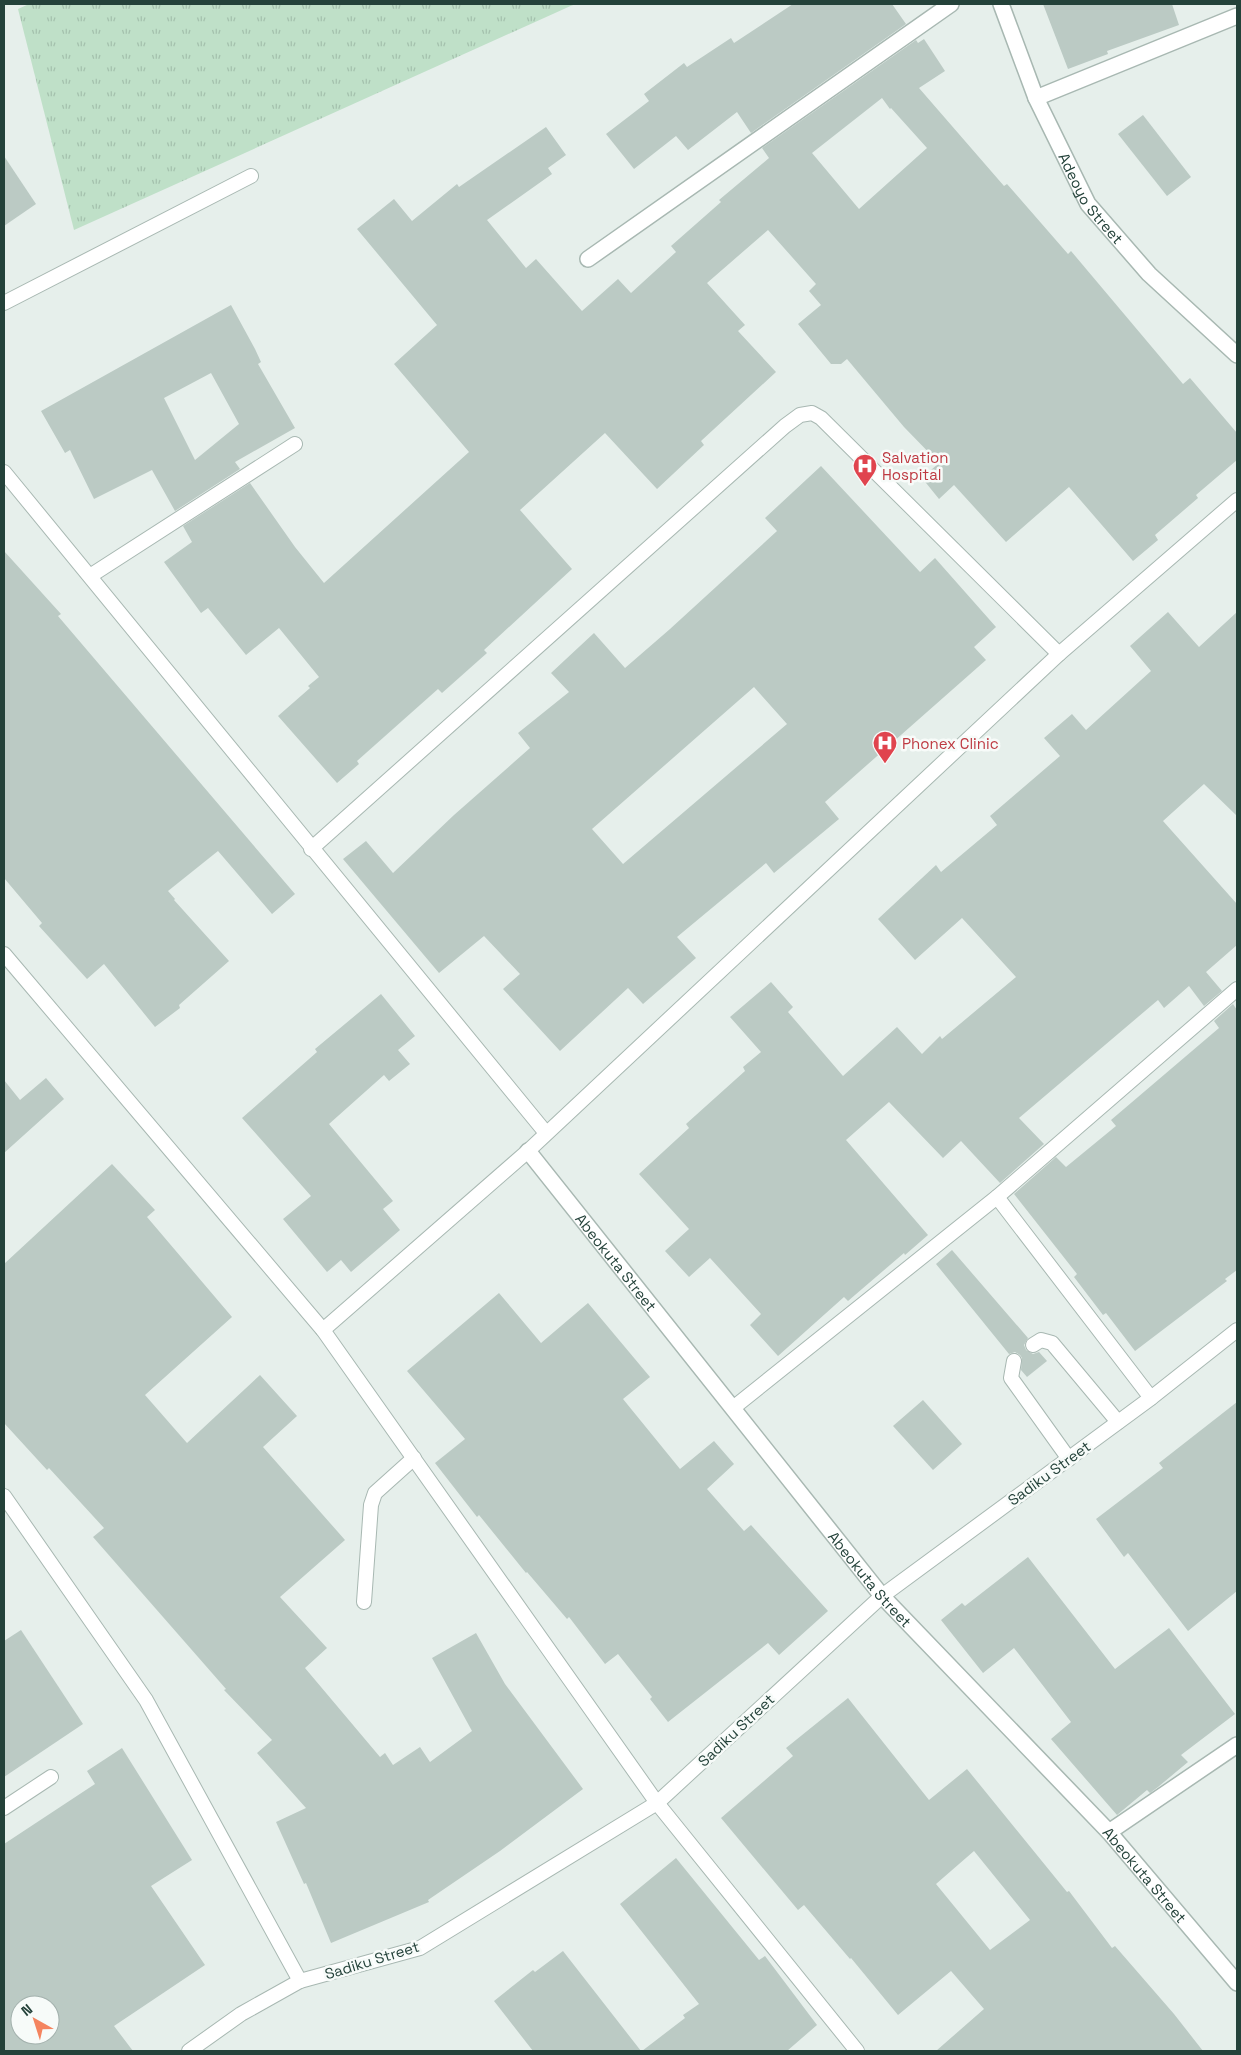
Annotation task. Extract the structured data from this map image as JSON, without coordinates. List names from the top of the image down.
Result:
{
  "streets": {
    "street": ["Adeoyo Street", "Abeokuta Street"],
    "lane": ["Sadiku Street"]
  },
  "crossings": [
    ["Abeokuta Street", "Sadiku Street"]
  ],
  "places": {
    "hospital": ["Salvation Hospital", "Phonex Clinic"]
  },
  "north": "top left"
}
